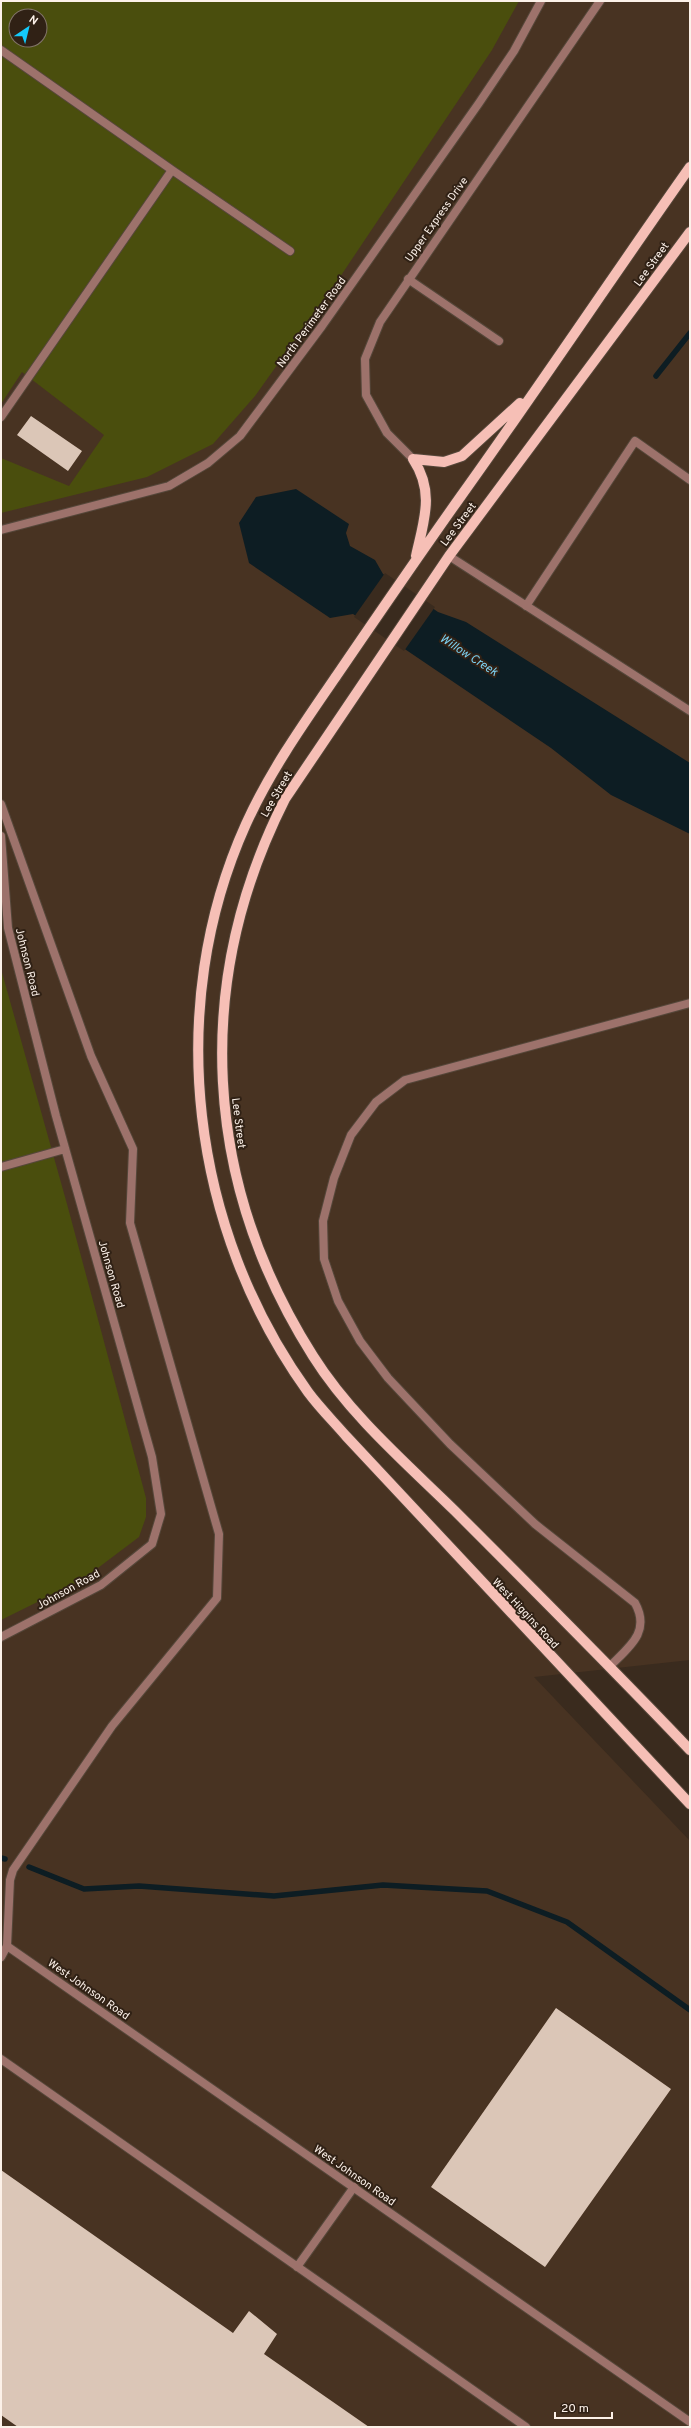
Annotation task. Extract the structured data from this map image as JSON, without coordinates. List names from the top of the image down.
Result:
{
  "streets": {
    "main road": ["Lee Street", "West Higgins Road"],
    "street": [
      "Upper Express Drive",
      "North Perimeter Road",
      "Johnson Road",
      "West Johnson Road"
    ]
  },
  "crossings": [
    ["Lee Street", "West Higgins Road"]
  ],
  "water": ["Willow Creek"],
  "scale_bar": "20 m",
  "north": "top right"
}
